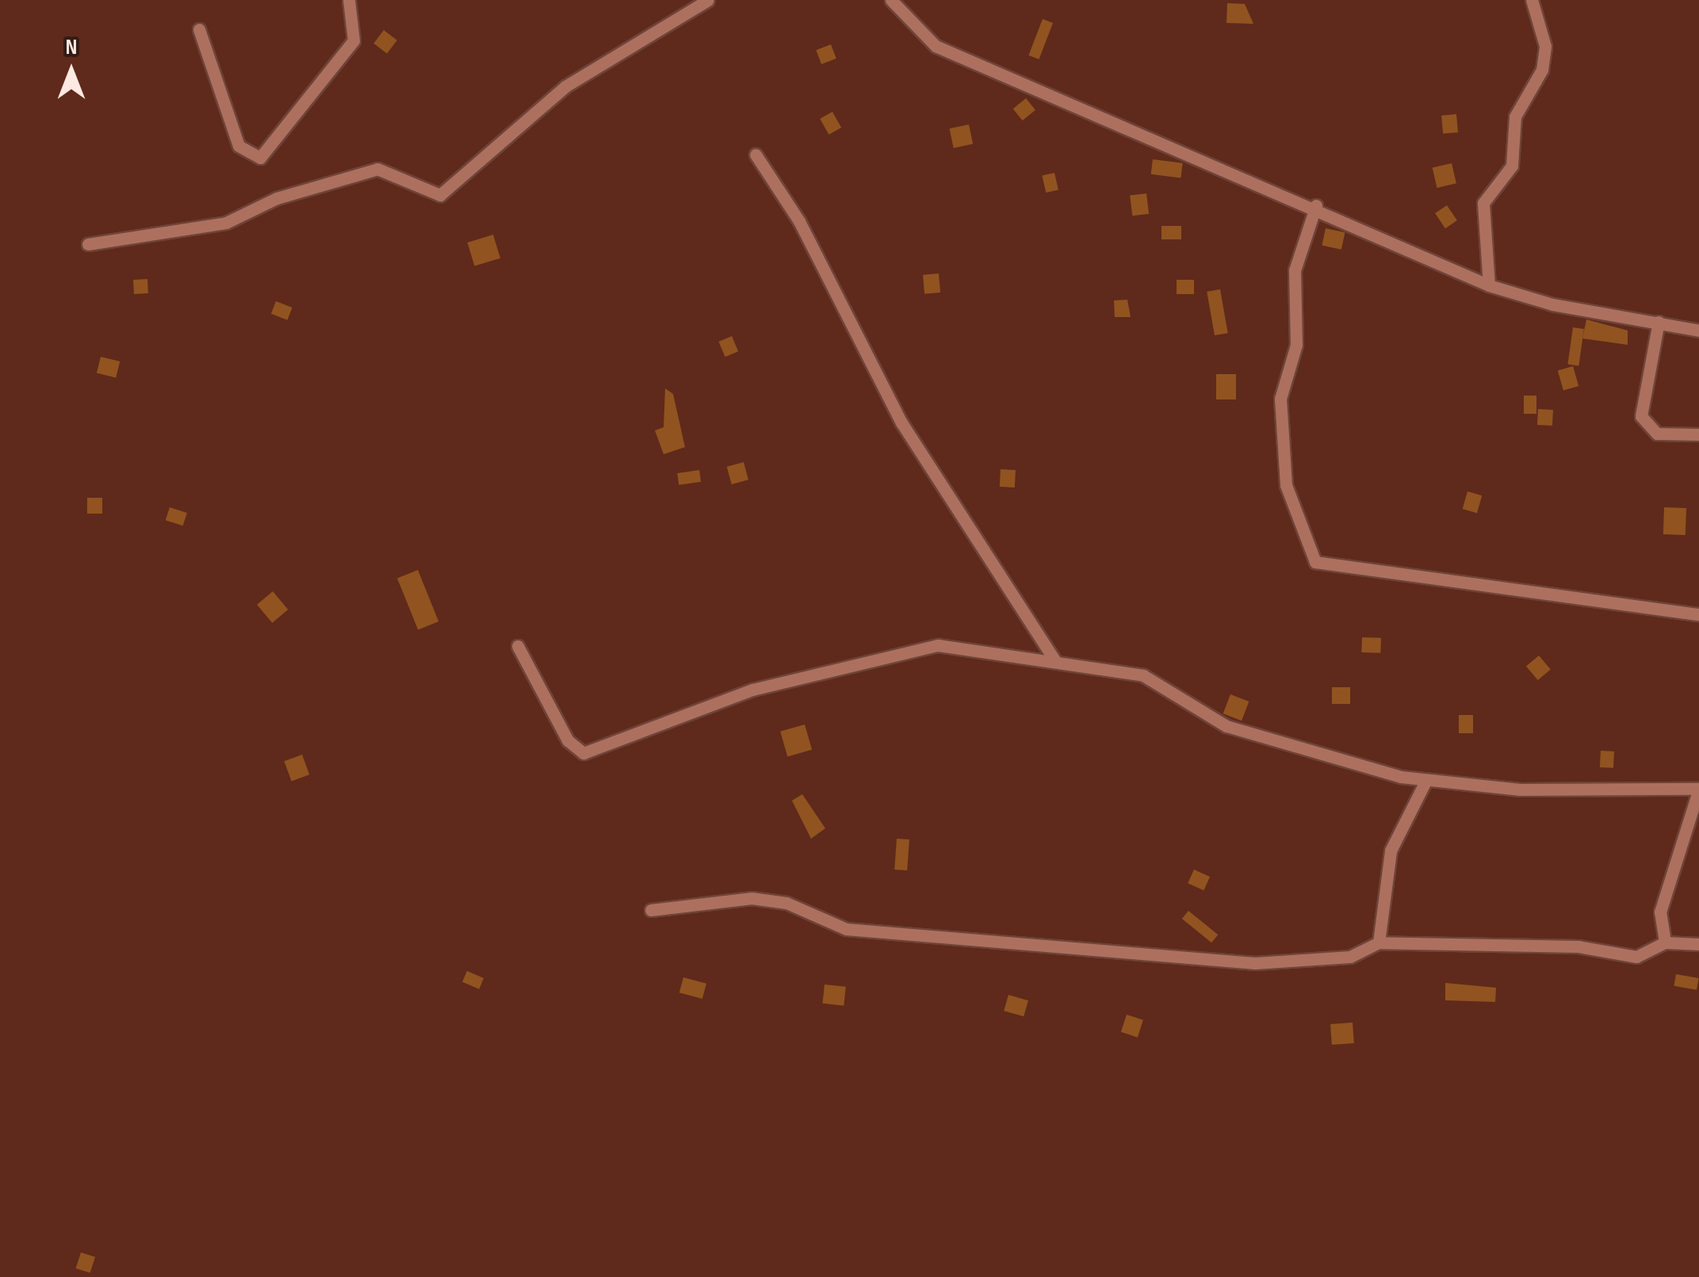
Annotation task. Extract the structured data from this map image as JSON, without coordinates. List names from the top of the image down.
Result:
{
  "north": "top"
}
